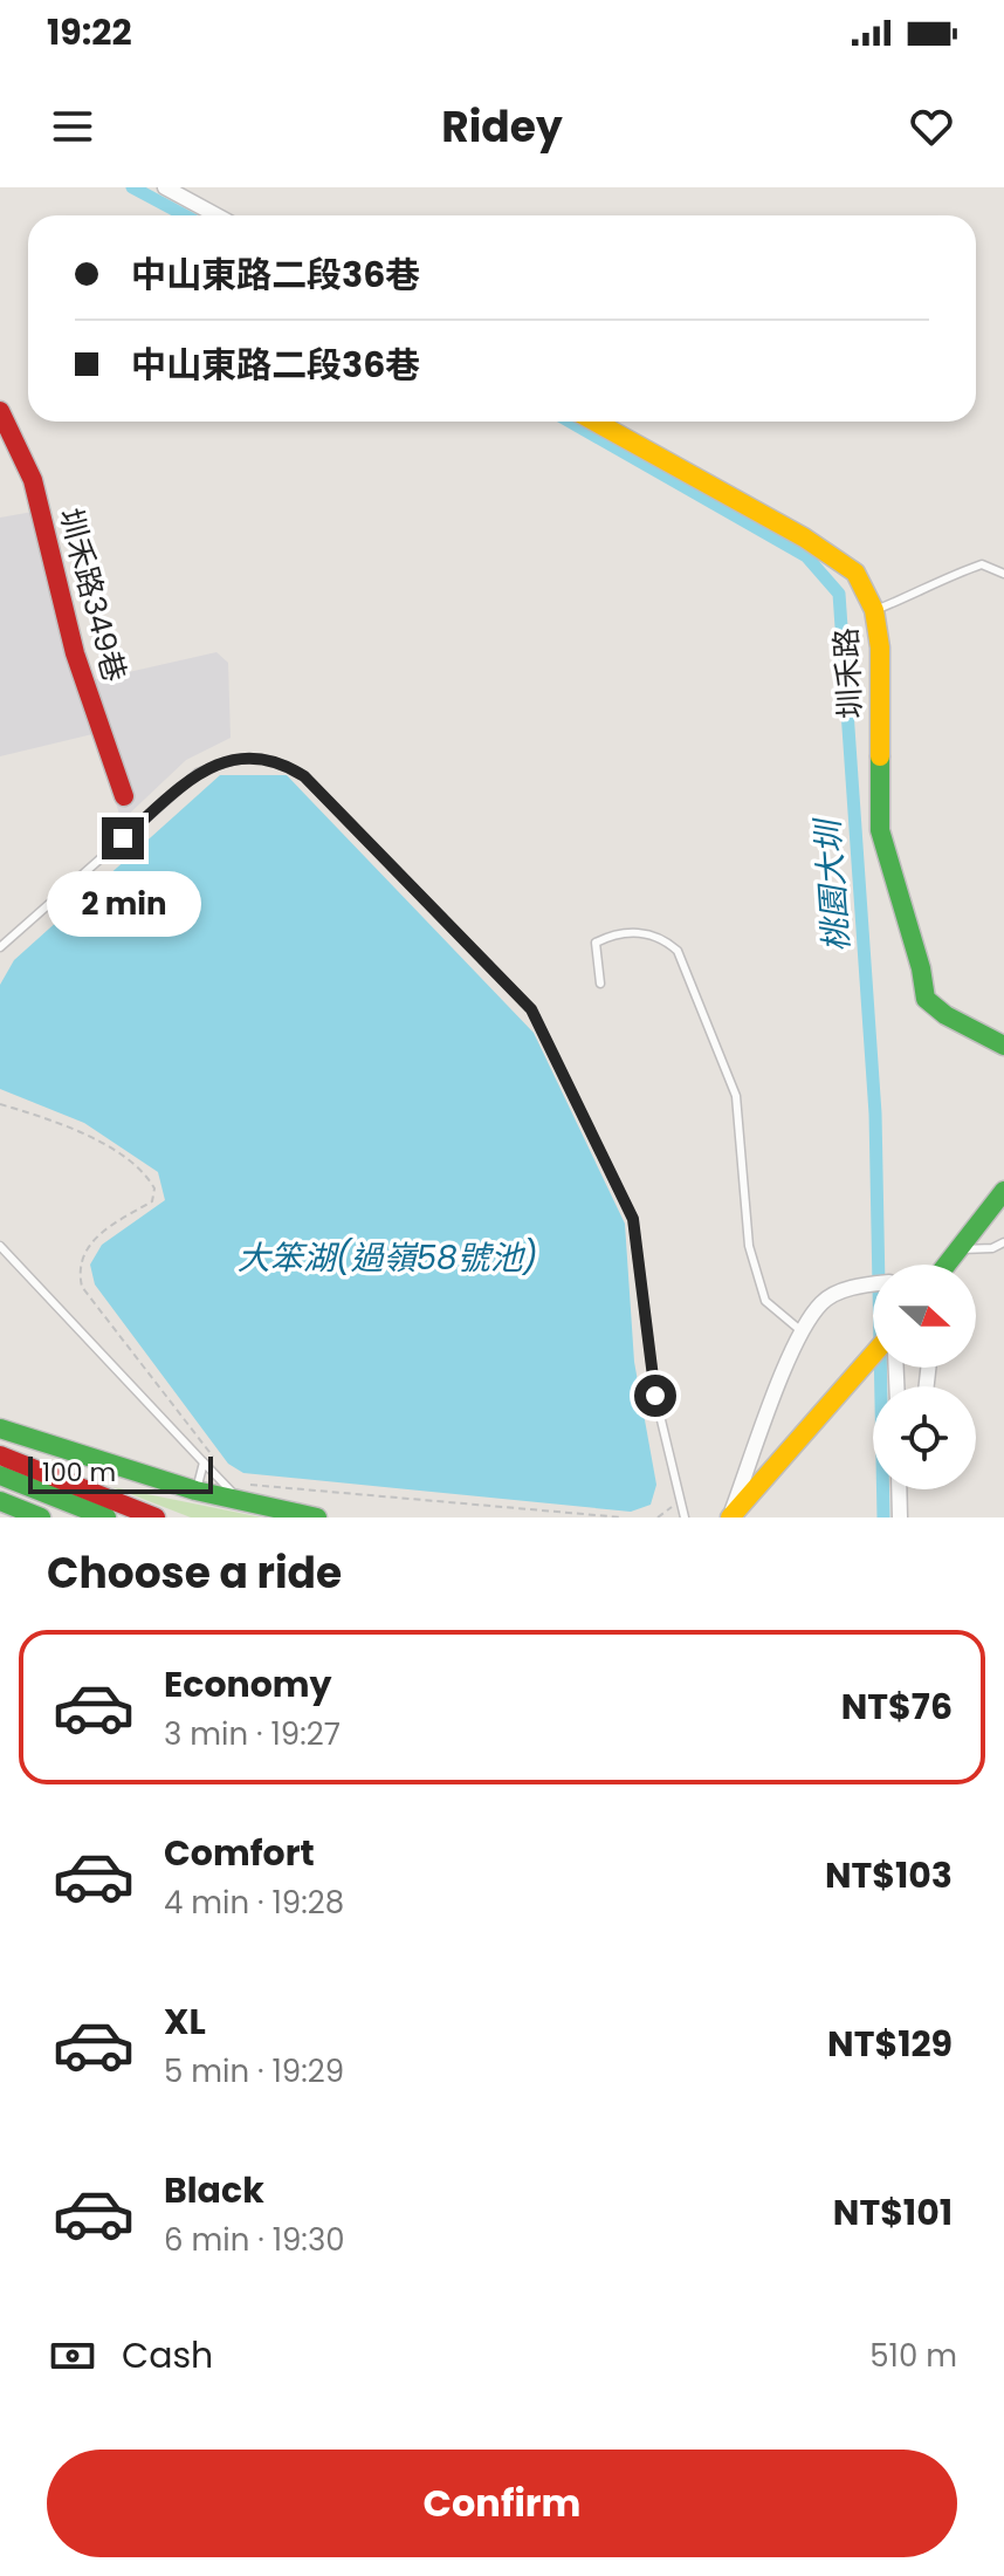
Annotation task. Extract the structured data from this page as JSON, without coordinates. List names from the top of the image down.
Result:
{
  "streets": {
    "main road": ["圳禾路349巷", "圳禾路"]
  },
  "water": ["桃園大圳", "大笨湖(過嶺58號池)"],
  "scale_bar": "100 m",
  "north": "right",
  "page": {
    "status": "19:22",
    "header": "Ridey",
    "banner": ["中山東路二段36巷", "中山東路二段36巷"],
    "bubble": "2 min",
    "scale": "100 m",
    "heading": "Choose a ride",
    "list": [
      {
        "name": "Economy",
        "note": "3 min · 19:27",
        "value": "NT$76"
      },
      {
        "name": "Comfort",
        "note": "4 min · 19:28",
        "value": "NT$103"
      },
      {
        "name": "XL",
        "note": "5 min · 19:29",
        "value": "NT$129"
      },
      {
        "name": "Black",
        "note": "6 min · 19:30",
        "value": "NT$101"
      }
    ],
    "pay": ["Cash", "510 m"],
    "buttons": "Confirm"
  }
}
